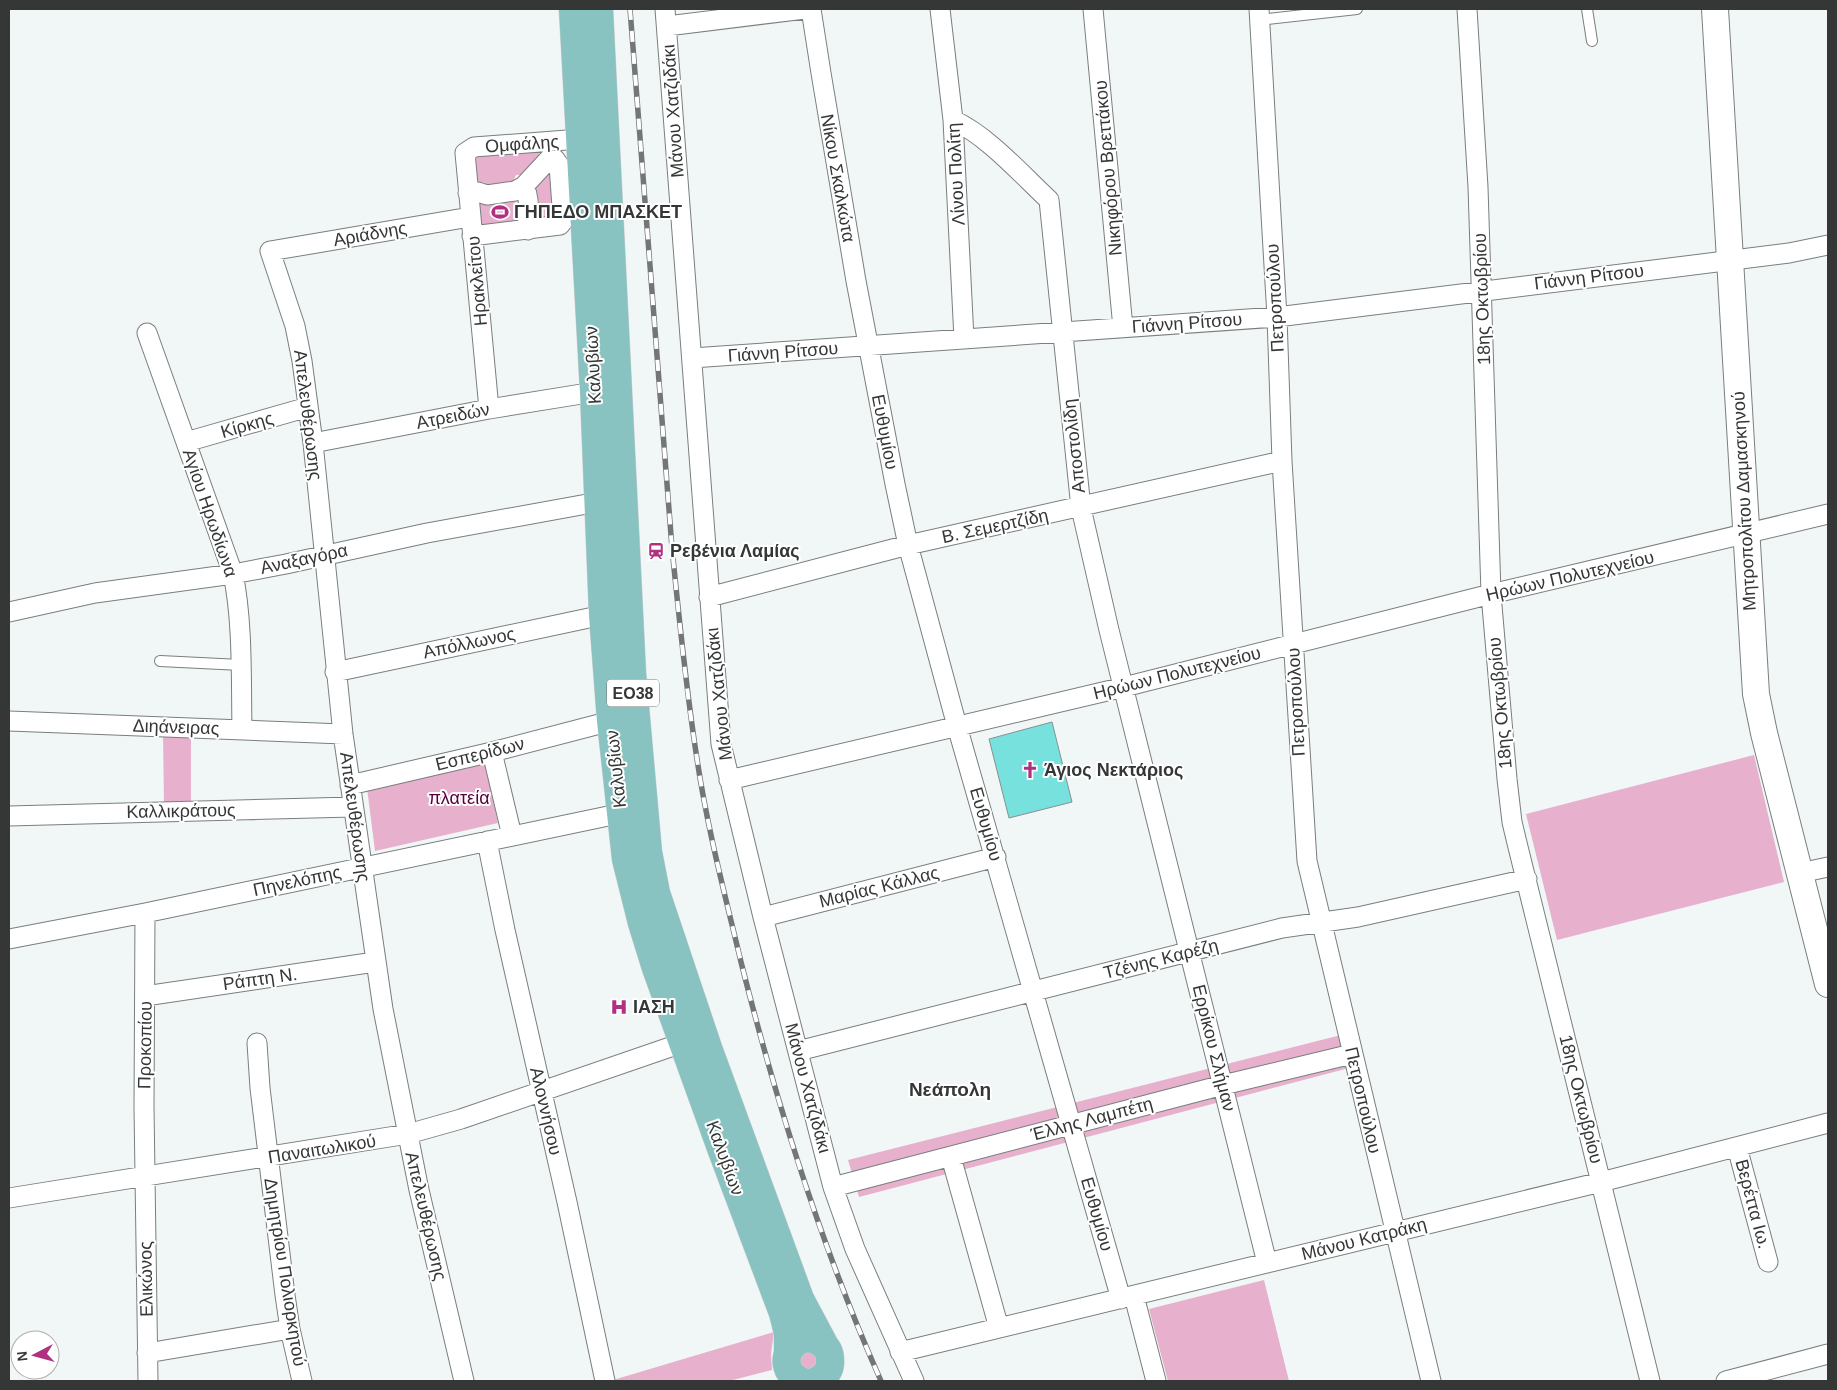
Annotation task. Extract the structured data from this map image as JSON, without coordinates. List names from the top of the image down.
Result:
{
  "streets": {
    "main road": ["Καλυβίων", "ΕΟ38"],
    "street": [
      "Μάνου Χατζιδάκι",
      "Ομφάλης",
      "Νικηφόρου Βρεττάκου",
      "Λίνου Πολίτη",
      "Νίκου Σκαλκώτα",
      "Αριάδνης",
      "Γιάννη Ρίτσου",
      "Ηρακλείτου",
      "Πετροπούλου",
      "18ης Οκτωβρίου",
      "Απελευθέρωσης",
      "Ατρειδών",
      "Κίρκης",
      "Ευθυμίου",
      "Αποστολίδη",
      "Μητροπολίτου Δαμασκηνού",
      "Αγίου Ηρωδίωνα",
      "Β. Σεμερτζίδη",
      "Αναξαγόρα",
      "Ηρώων Πολυτεχνείου",
      "Απόλλωνος",
      "Διηάνειρας",
      "Εσπερίδων",
      "Καλλικράτους",
      "Πηνελόπης",
      "Μαρίας Κάλλας",
      "Τζένης Καρέζη",
      "Ράπτη Ν.",
      "Προκοπίου",
      "Ερρίκου Σλήμαν",
      "Αλοννήσου",
      "Έλλης Λαμπέτη",
      "Παναιτωλικού",
      "Βερέττα Ιω.",
      "Μάνου Κατράκη",
      "Δημητρίου Πολιορκητού",
      "Ελικώνος"
    ]
  },
  "crossings": [
    ["Μάνου Χατζιδάκι", "Γιάννη Ρίτσου"],
    ["Μάνου Χατζιδάκι", "Β. Σεμερτζίδη"],
    ["Μάνου Χατζιδάκι", "Ηρώων Πολυτεχνείου"],
    ["Μάνου Χατζιδάκι", "Μαρίας Κάλλας"],
    ["Μάνου Χατζιδάκι", "Τζένης Καρέζη"],
    ["Μάνου Χατζιδάκι", "Έλλης Λαμπέτη"],
    ["Μάνου Χατζιδάκι", "Μάνου Κατράκη"],
    ["Ομφάλης", "Ηρακλείτου"],
    ["Ομφάλης", "Καλυβίων"],
    ["Νικηφόρου Βρεττάκου", "Γιάννη Ρίτσου"],
    ["Λίνου Πολίτη", "Γιάννη Ρίτσου"],
    ["Λίνου Πολίτη", "Αποστολίδη"],
    ["Νίκου Σκαλκώτα", "Γιάννη Ρίτσου"],
    ["Νίκου Σκαλκώτα", "Ευθυμίου"],
    ["Αριάδνης", "Ηρακλείτου"],
    ["Αριάδνης", "Απελευθέρωσης"],
    ["Γιάννη Ρίτσου", "Πετροπούλου"],
    ["Γιάννη Ρίτσου", "18ης Οκτωβρίου"],
    ["Γιάννη Ρίτσου", "Ευθυμίου"],
    ["Γιάννη Ρίτσου", "Αποστολίδη"],
    ["Γιάννη Ρίτσου", "Μητροπολίτου Δαμασκηνού"],
    ["Ηρακλείτου", "Ατρειδών"],
    ["Πετροπούλου", "Β. Σεμερτζίδη"],
    ["Πετροπούλου", "Ηρώων Πολυτεχνείου"],
    ["Πετροπούλου", "Τζένης Καρέζη"],
    ["Πετροπούλου", "Έλλης Λαμπέτη"],
    ["Πετροπούλου", "Μάνου Κατράκη"],
    ["18ης Οκτωβρίου", "Ηρώων Πολυτεχνείου"],
    ["18ης Οκτωβρίου", "Τζένης Καρέζη"],
    ["18ης Οκτωβρίου", "Μάνου Κατράκη"],
    ["Καλυβίων", "Ατρειδών"],
    ["Καλυβίων", "Αναξαγόρα"],
    ["Καλυβίων", "Απόλλωνος"],
    ["Καλυβίων", "Εσπερίδων"],
    ["Καλυβίων", "Πηνελόπης"],
    ["Καλυβίων", "Παναιτωλικού"],
    ["Απελευθέρωσης", "Ατρειδών"],
    ["Απελευθέρωσης", "Κίρκης"],
    ["Απελευθέρωσης", "Αναξαγόρα"],
    ["Απελευθέρωσης", "Απόλλωνος"],
    ["Απελευθέρωσης", "Διηάνειρας"],
    ["Απελευθέρωσης", "Εσπερίδων"],
    ["Απελευθέρωσης", "Καλλικράτους"],
    ["Απελευθέρωσης", "Πηνελόπης"],
    ["Απελευθέρωσης", "Ράπτη Ν."],
    ["Απελευθέρωσης", "Παναιτωλικού"],
    ["Κίρκης", "Αγίου Ηρωδίωνα"],
    ["Ευθυμίου", "Β. Σεμερτζίδη"],
    ["Ευθυμίου", "Ηρώων Πολυτεχνείου"],
    ["Ευθυμίου", "Μαρίας Κάλλας"],
    ["Ευθυμίου", "Τζένης Καρέζη"],
    ["Ευθυμίου", "Έλλης Λαμπέτη"],
    ["Ευθυμίου", "Μάνου Κατράκη"],
    ["Αποστολίδη", "Β. Σεμερτζίδη"],
    ["Αποστολίδη", "Ηρώων Πολυτεχνείου"],
    ["Αποστολίδη", "Ερρίκου Σλήμαν"],
    ["Μητροπολίτου Δαμασκηνού", "Ηρώων Πολυτεχνείου"],
    ["Αγίου Ηρωδίωνα", "Αναξαγόρα"],
    ["Αγίου Ηρωδίωνα", "Διηάνειρας"],
    ["Ηρώων Πολυτεχνείου", "Ερρίκου Σλήμαν"],
    ["Πηνελόπης", "Προκοπίου"],
    ["Πηνελόπης", "Αλοννήσου"],
    ["Τζένης Καρέζη", "Ερρίκου Σλήμαν"],
    ["Ράπτη Ν.", "Προκοπίου"],
    ["Προκοπίου", "Παναιτωλικού"],
    ["Προκοπίου", "Ελικώνος"],
    ["Ερρίκου Σλήμαν", "Έλλης Λαμπέτη"],
    ["Ερρίκου Σλήμαν", "Μάνου Κατράκη"],
    ["Αλοννήσου", "Παναιτωλικού"],
    ["Παναιτωλικού", "Δημητρίου Πολιορκητού"],
    ["Παναιτωλικού", "Ελικώνος"],
    ["Βερέττα Ιω.", "Μάνου Κατράκη"]
  ],
  "districts": ["Νεάπολη"],
  "parks": ["πλατεία"],
  "places": {
    "sports": ["ΓΗΠΕΔΟ ΜΠΑΣΚΕΤ"],
    "station": ["Ρεβένια Λαμίας"],
    "church": ["Άγιος Νεκτάριος"],
    "hospital": ["ΙΑΣΗ"]
  },
  "north": "left"
}
